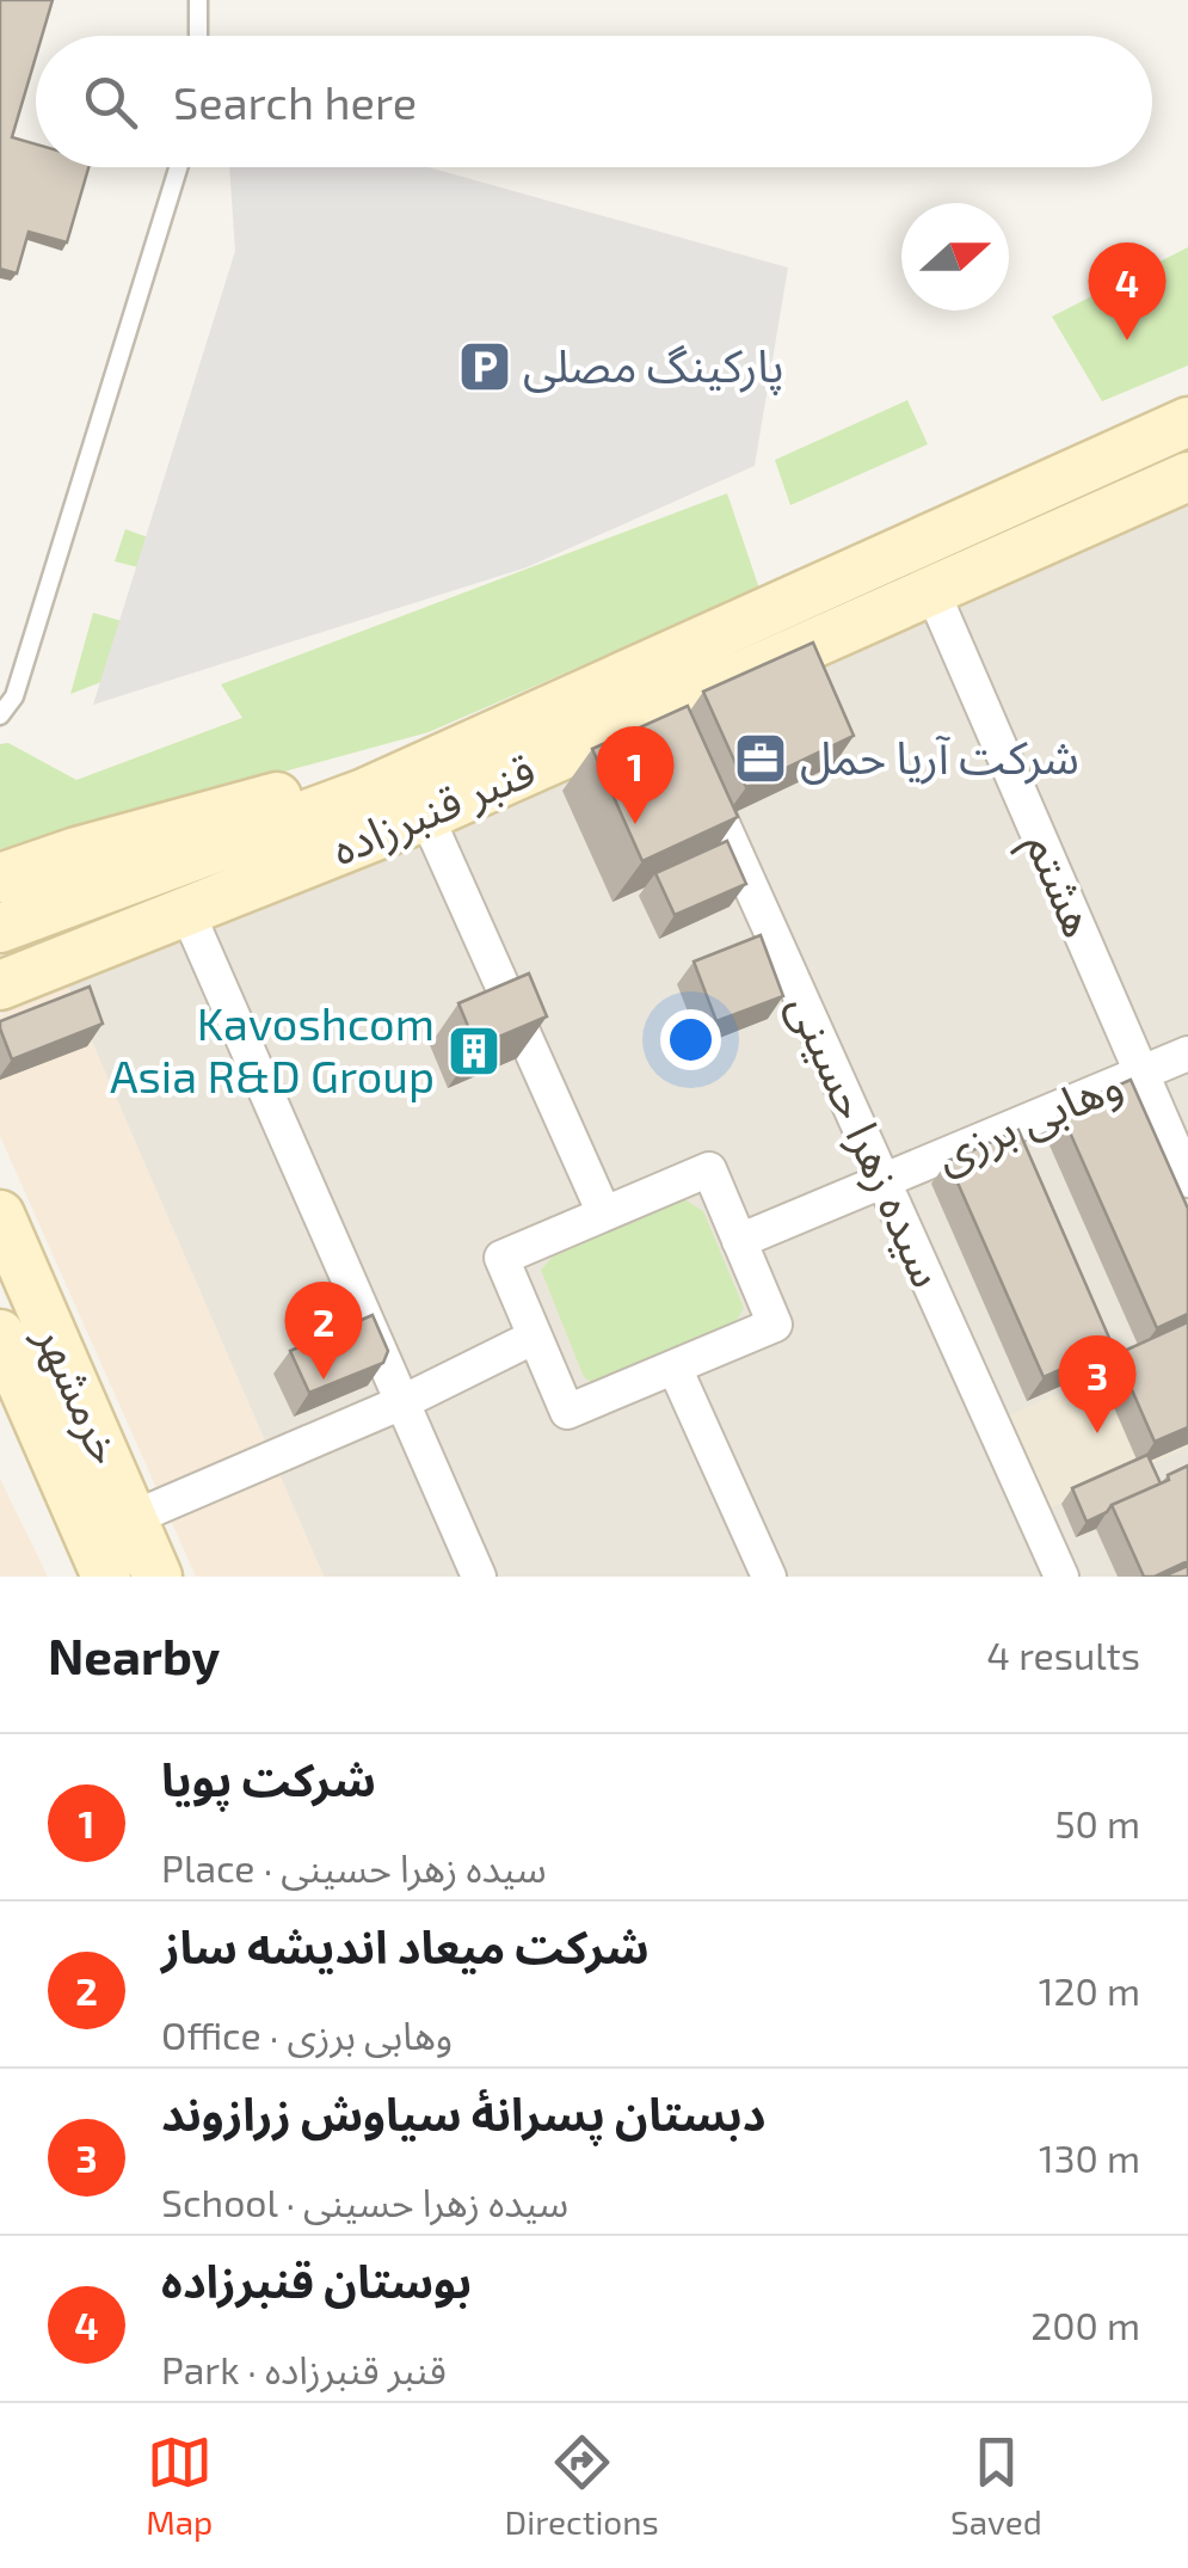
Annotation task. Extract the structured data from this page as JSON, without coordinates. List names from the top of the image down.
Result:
{
  "streets": {
    "main road": ["قنبر قنبرزاده", "خرمشهر"],
    "street": ["هشتم", "وهابی برزی", "سیده زهرا حسینی"]
  },
  "crossings": [
    ["قنبر قنبرزاده", "هشتم"],
    ["هشتم", "وهابی برزی"],
    ["وهابی برزی", "سیده زهرا حسینی"]
  ],
  "places": {
    "parking": ["پارکینگ مصلی"],
    "office": ["شرکت آریا حمل"],
    "building": ["Kavoshcom Asia R&D Group"]
  },
  "north": "right",
  "page": {
    "search": "Search here",
    "pins": [
      "4",
      "1",
      "2",
      "3"
    ],
    "heading": ["Nearby", "4 results"],
    "list": [
      {
        "mark": "1",
        "name": "شرکت پویا",
        "note": "Place · سیده زهرا حسینی",
        "value": "50 m"
      },
      {
        "mark": "2",
        "name": "شرکت میعاد اندیشه ساز",
        "note": "Office · وهابی برزی",
        "value": "120 m"
      },
      {
        "mark": "3",
        "name": "دبستان پسرانهٔ سیاوش زرازوند",
        "note": "School · سیده زهرا حسینی",
        "value": "130 m"
      },
      {
        "mark": "4",
        "name": "بوستان قنبرزاده",
        "note": "Park · قنبر قنبرزاده",
        "value": "200 m"
      }
    ],
    "nav": ["Map", "Directions", "Saved"]
  }
}
